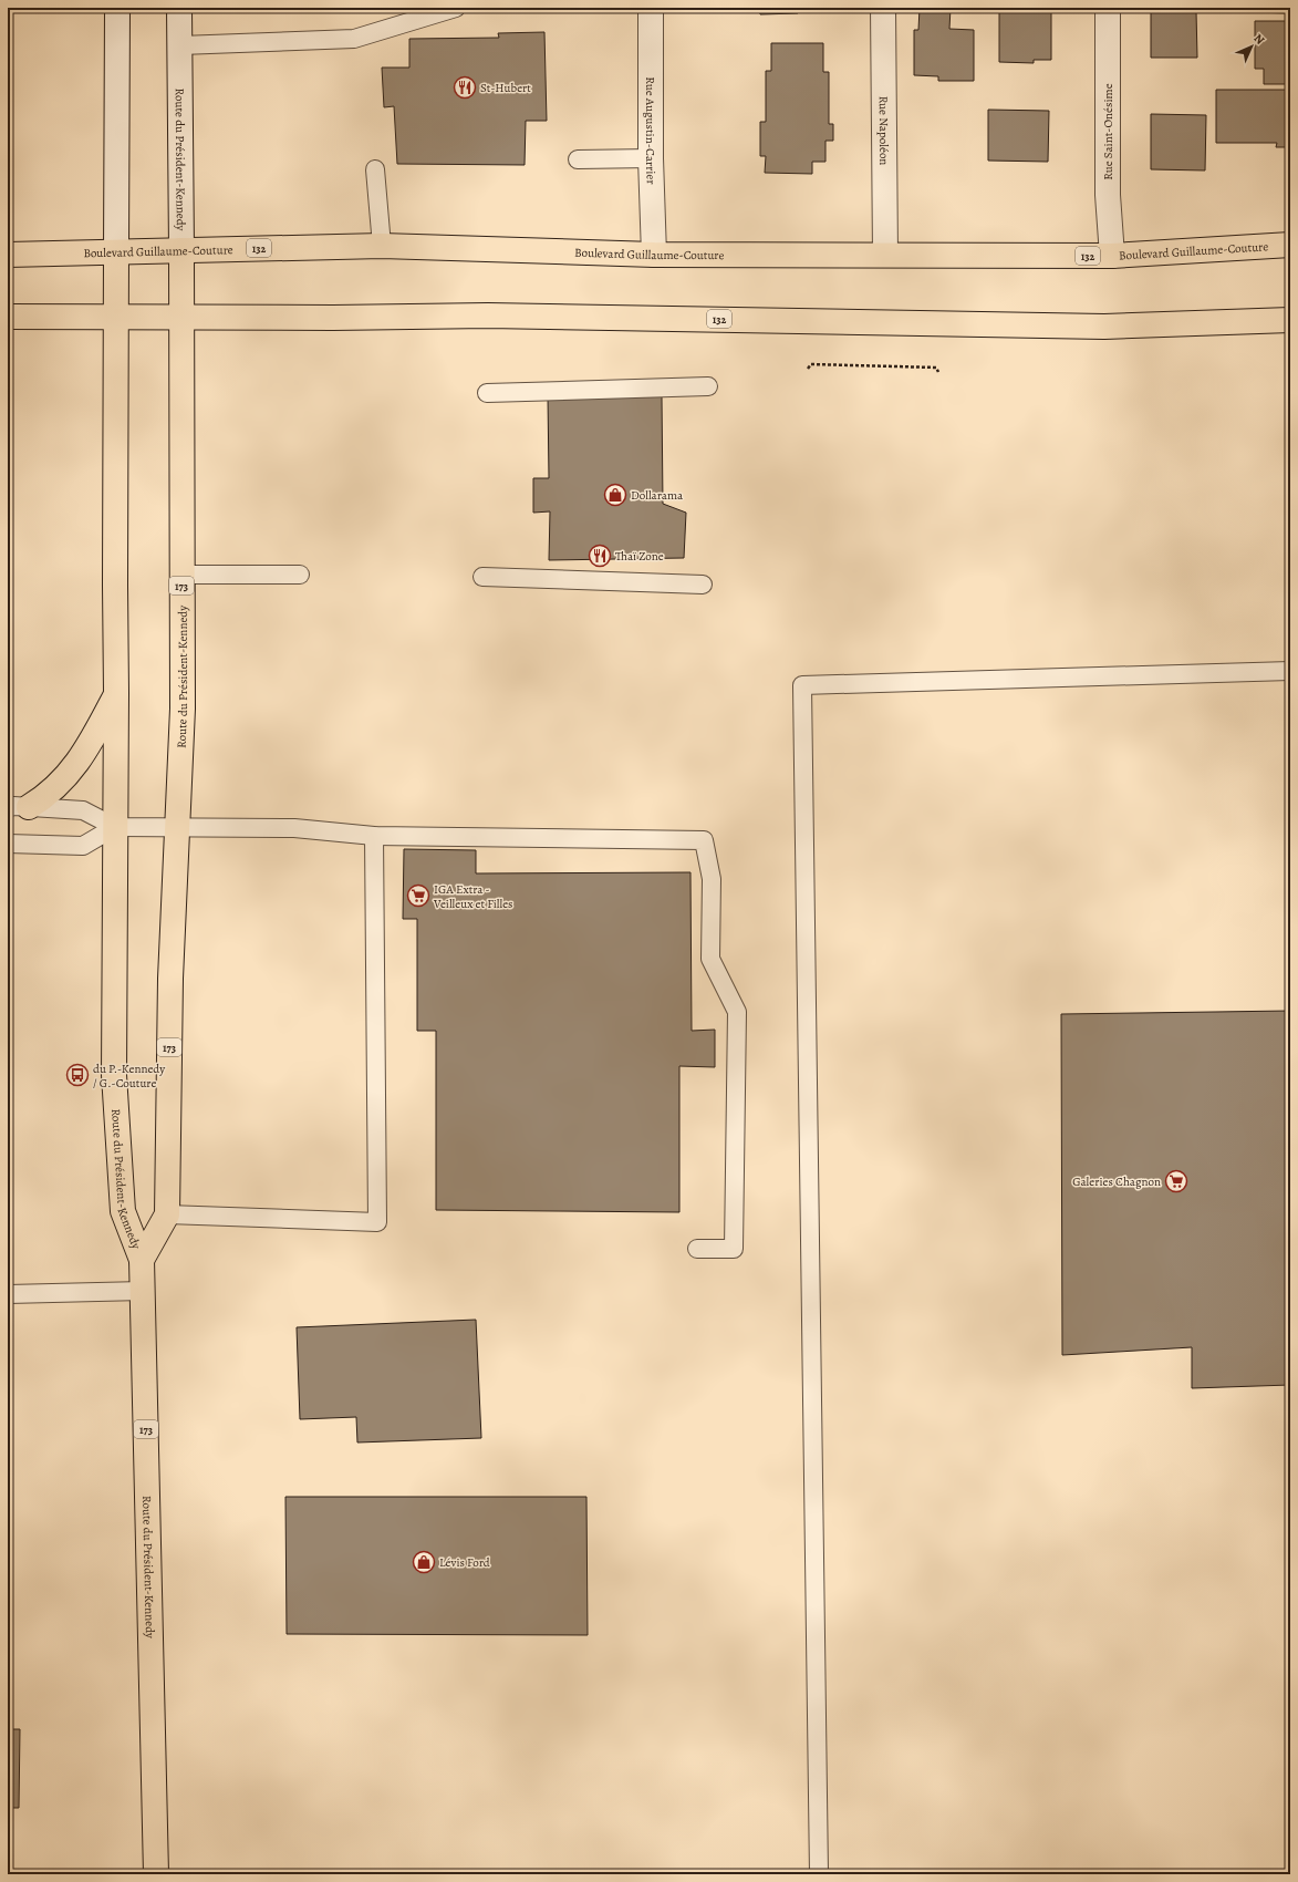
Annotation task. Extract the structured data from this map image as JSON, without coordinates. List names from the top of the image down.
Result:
{
  "streets": {
    "main road": [
      "Route du Président-Kennedy",
      "132",
      "Boulevard Guillaume-Couture",
      "173"
    ],
    "street": ["Rue Augustin-Carrier", "Rue Napoléon", "Rue Saint-Onésime"]
  },
  "crossings": [
    ["Rue Augustin-Carrier", "Boulevard Guillaume-Couture"],
    ["Rue Napoléon", "Boulevard Guillaume-Couture"],
    ["Rue Saint-Onésime", "Boulevard Guillaume-Couture"],
    ["Route du Président-Kennedy", "132"],
    ["Route du Président-Kennedy", "Boulevard Guillaume-Couture"]
  ],
  "places": {
    "restaurant": ["St-Hubert", "Thaï Zone"],
    "shop": ["Dollarama", "Lévis Ford"],
    "supermarket": ["IGA Extra - Veilleux et Filles", "Galeries Chagnon"],
    "bus stop": ["du P.-Kennedy / G.-Couture"]
  },
  "north": "top right"
}
